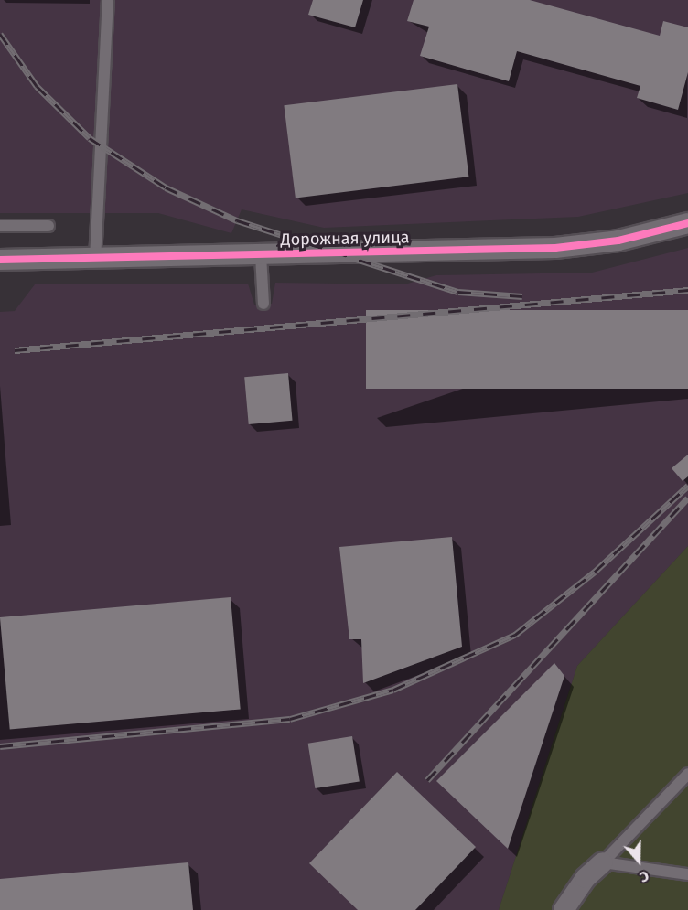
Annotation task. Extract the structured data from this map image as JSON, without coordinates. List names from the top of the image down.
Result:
{
  "streets": {
    "street": ["Дорожная улица"]
  },
  "north": "bottom"
}
